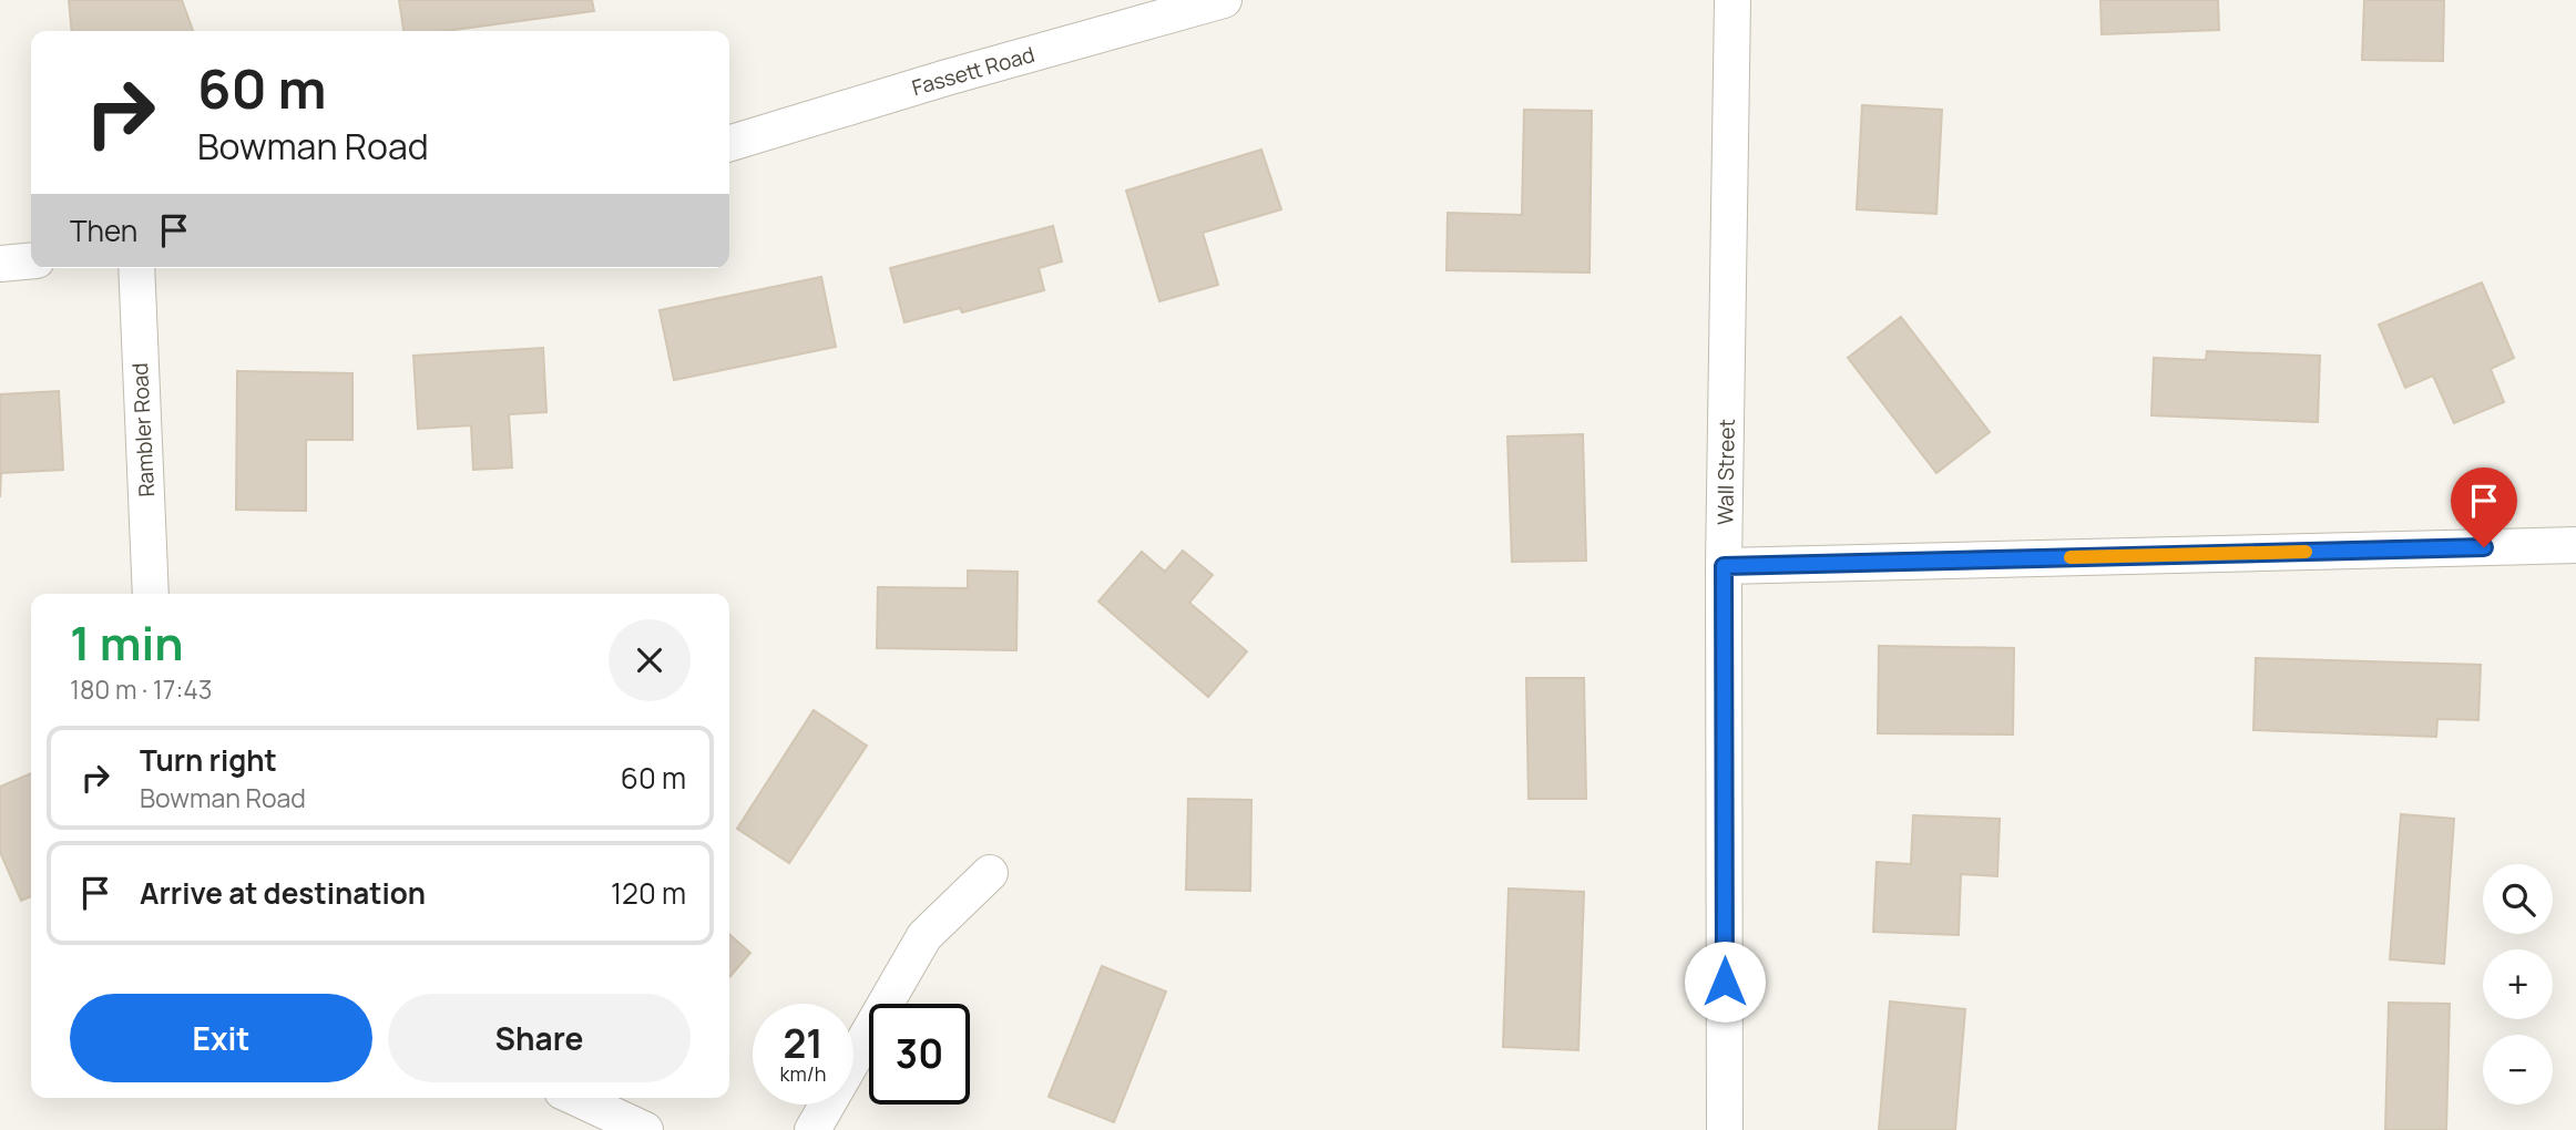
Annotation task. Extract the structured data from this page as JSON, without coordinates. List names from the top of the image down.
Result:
{
  "streets": {
    "street": ["Fassett Road", "Rambler Road", "Wall Street"]
  },
  "page": {
    "turn": ["60 m", "Bowman Road"],
    "then": "Then",
    "heading": ["1 min", "180 m · 17:43"],
    "list": [
      {
        "name": "Turn right",
        "note": "Bowman Road",
        "value": "60 m"
      },
      {
        "name": "Arrive at destination",
        "value": "120 m"
      }
    ],
    "map_buttons": ["+", "−"],
    "buttons": ["Exit", "Share"],
    "speed": "21 km/h",
    "limit": "30"
  }
}
